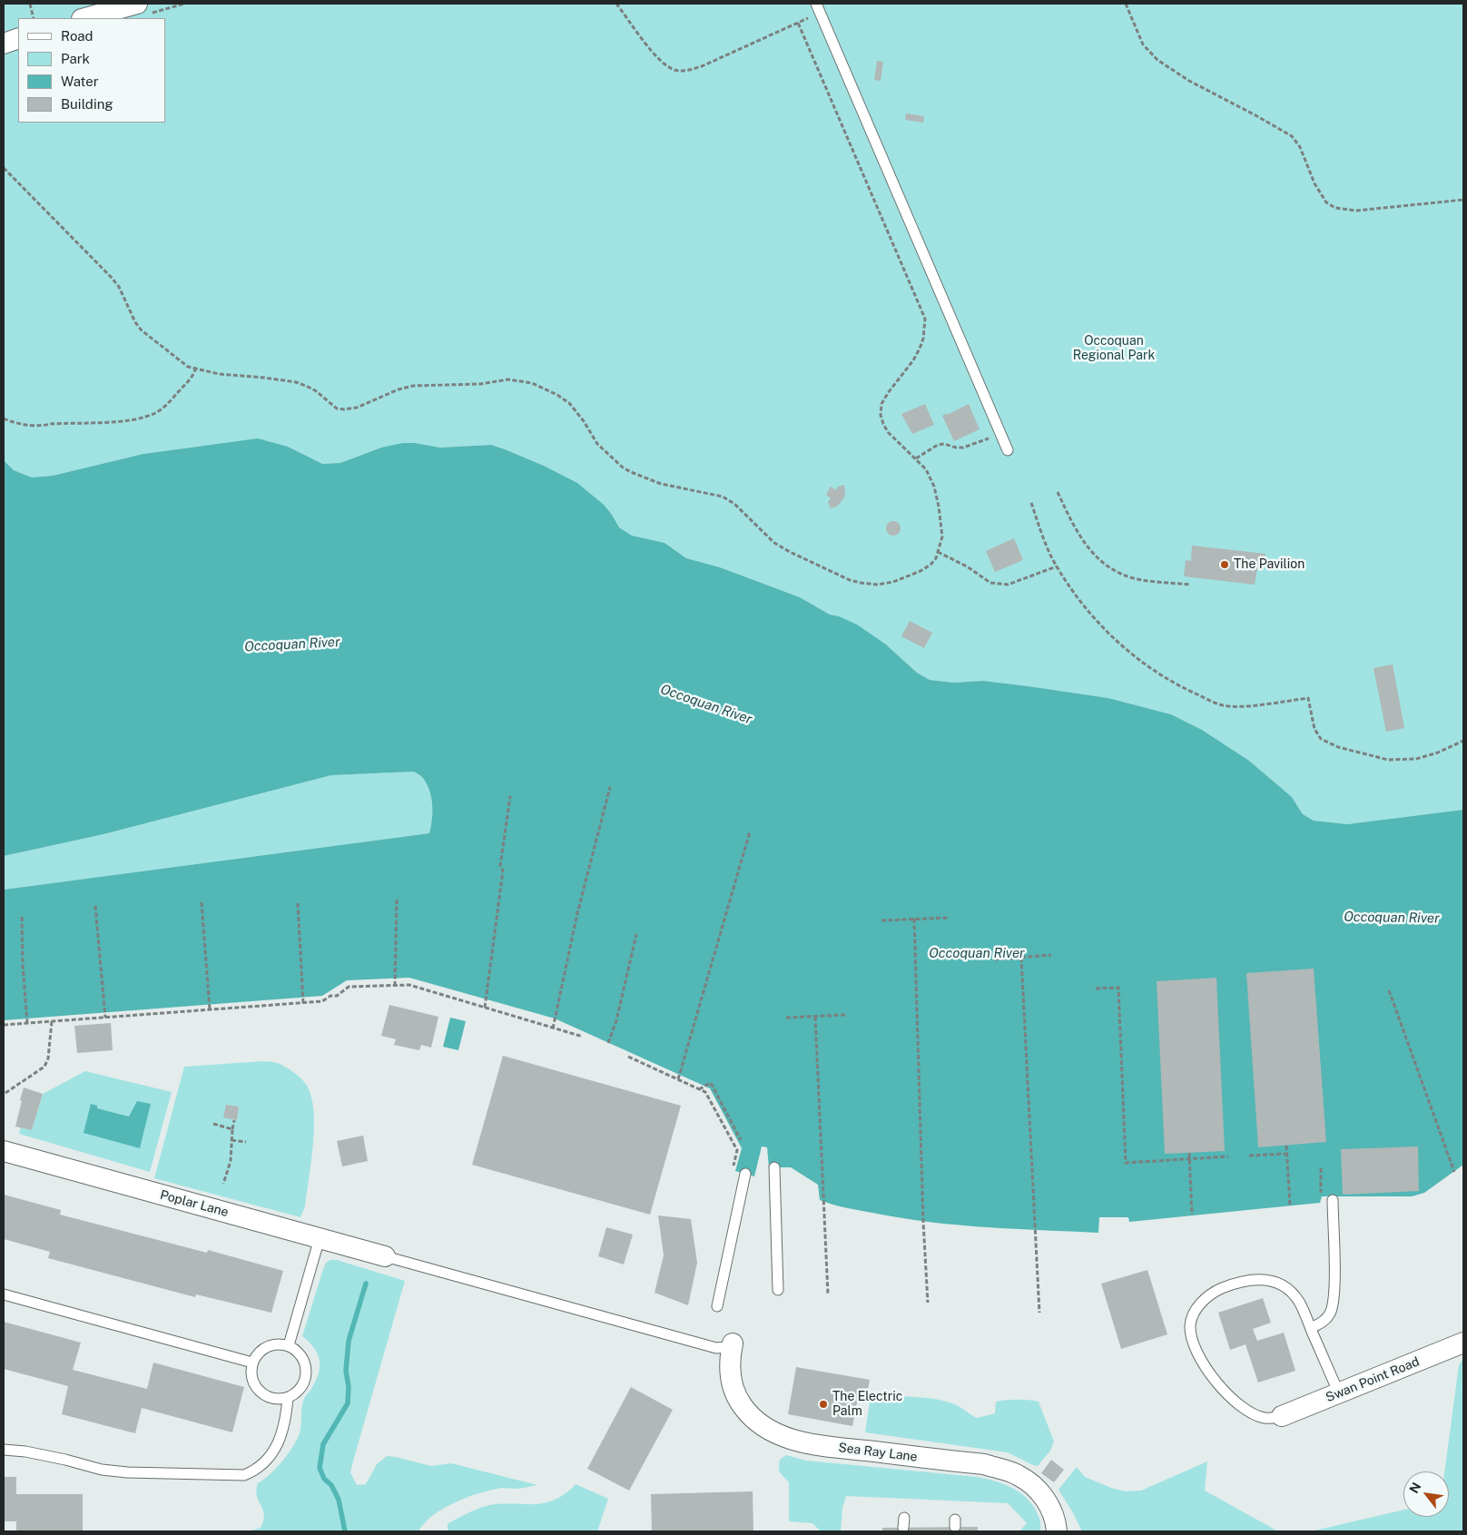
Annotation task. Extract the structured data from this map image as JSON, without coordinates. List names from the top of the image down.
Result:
{
  "streets": {
    "street": ["Poplar Lane", "Swan Point Road", "Sea Ray Lane"]
  },
  "water": ["Occoquan River"],
  "parks": ["Occoquan Regional Park"],
  "places": ["The Pavilion", "The Electric Palm"],
  "legend": [
    "Road",
    "Park",
    "Water",
    "Building"
  ],
  "north": "top left"
}
